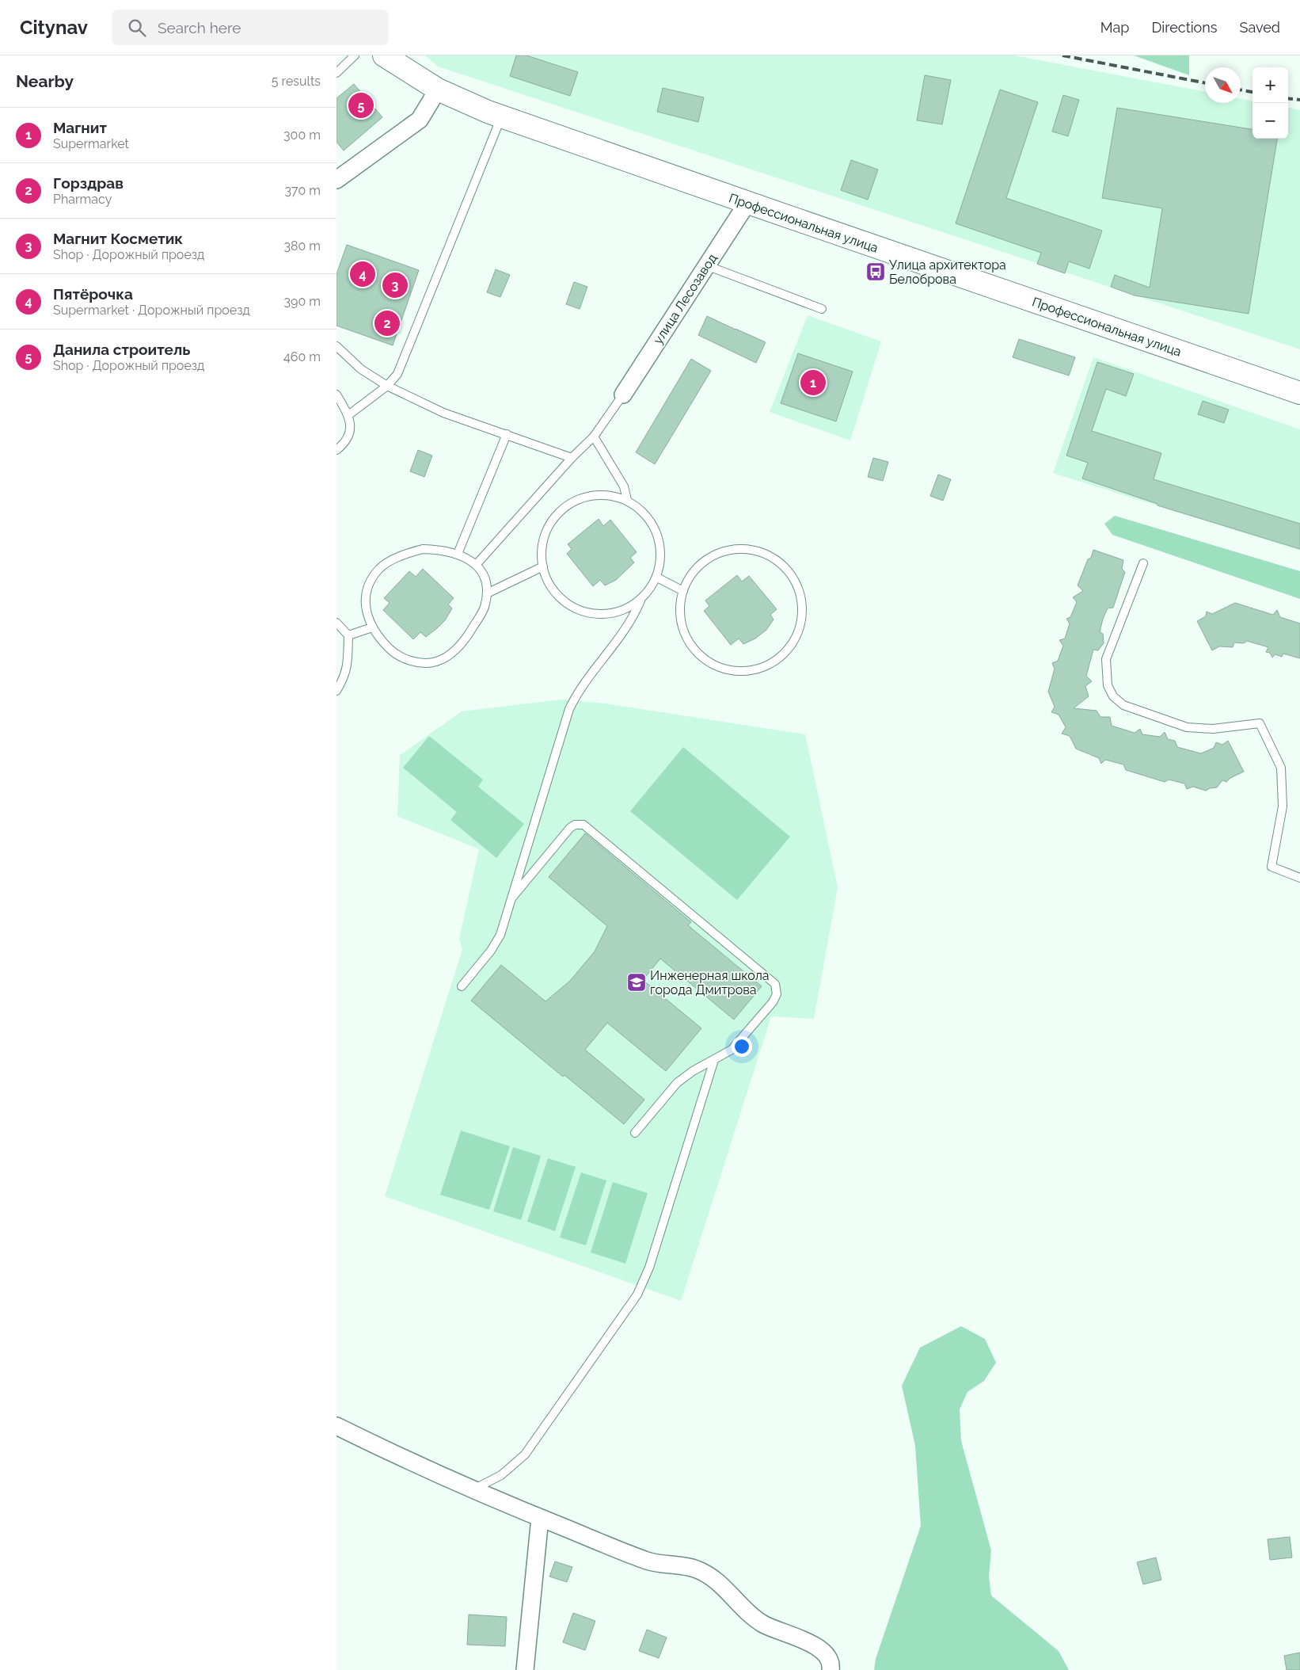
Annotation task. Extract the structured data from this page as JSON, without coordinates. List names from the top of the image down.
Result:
{
  "streets": {
    "main road": ["Профессиональная улица"],
    "street": ["улица Лесозавод"]
  },
  "crossings": [
    ["Профессиональная улица", "улица Лесозавод"]
  ],
  "places": {
    "bus stop": ["Улица архитектора Белоброва"],
    "school or university": ["Инженерная школа города Дмитрова"]
  },
  "north": "bottom right",
  "page": {
    "header": "Citynav",
    "search": "Search here",
    "nav": ["Map", "Directions", "Saved"],
    "heading": ["Nearby", "5 results"],
    "map_buttons": ["+", "−"],
    "pins": [
      "5",
      "4",
      "3",
      "2",
      "1"
    ],
    "list": [
      {
        "mark": "1",
        "name": "Магнит",
        "note": "Supermarket",
        "value": "300 m"
      },
      {
        "mark": "2",
        "name": "Горздрав",
        "note": "Pharmacy",
        "value": "370 m"
      },
      {
        "mark": "3",
        "name": "Магнит Косметик",
        "note": "Shop · Дорожный проезд",
        "value": "380 m"
      },
      {
        "mark": "4",
        "name": "Пятёрочка",
        "note": "Supermarket · Дорожный проезд",
        "value": "390 m"
      },
      {
        "mark": "5",
        "name": "Данила строитель",
        "note": "Shop · Дорожный проезд",
        "value": "460 m"
      }
    ]
  }
}
